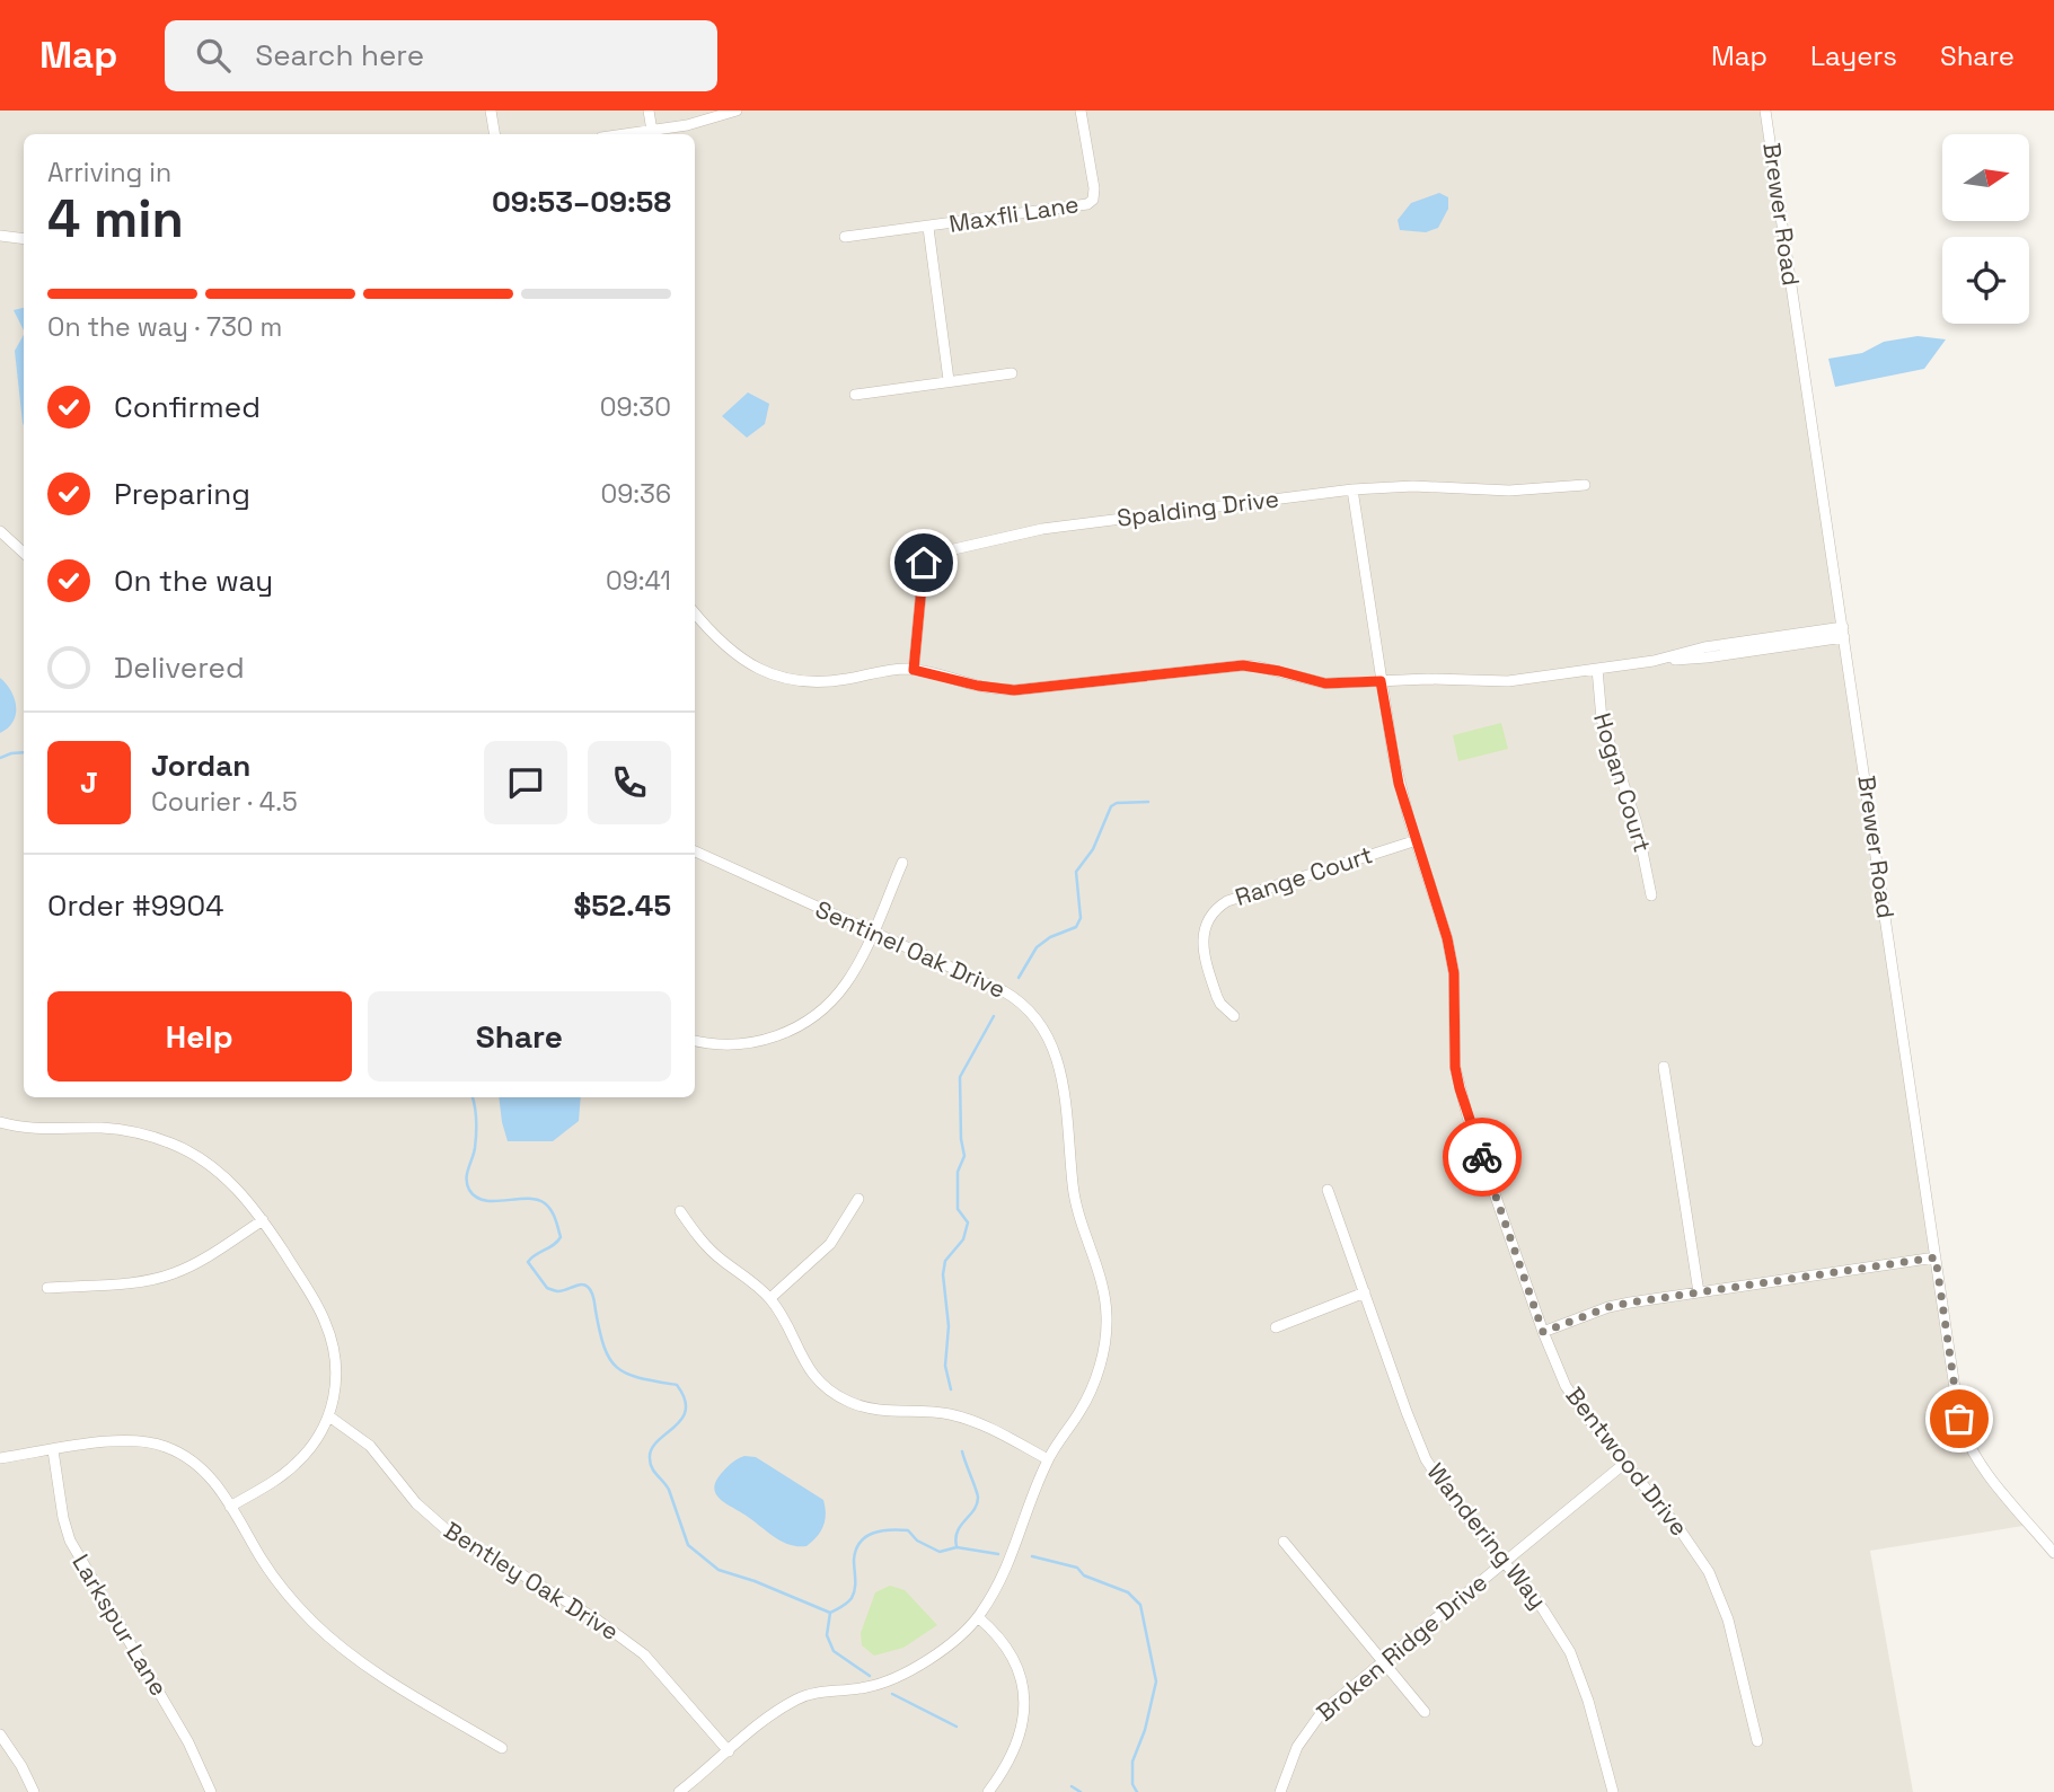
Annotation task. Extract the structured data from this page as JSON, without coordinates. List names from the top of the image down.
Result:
{
  "streets": {
    "street": [
      "Maxfli Lane",
      "Brewer Road",
      "Spalding Drive",
      "Hogan Court",
      "Range Court",
      "Sentinel Oak Drive",
      "Bentwood Drive",
      "Wandering Way",
      "Bentley Oak Drive",
      "Larkspur Lane",
      "Broken Ridge Drive"
    ]
  },
  "crossings": [
    ["Spalding Drive", "Bentwood Drive"],
    ["Range Court", "Bentwood Drive"],
    ["Sentinel Oak Drive", "Bentley Oak Drive"],
    ["Bentwood Drive", "Broken Ridge Drive"],
    ["Wandering Way", "Broken Ridge Drive"]
  ],
  "north": "right",
  "page": {
    "header": "Map",
    "search": "Search here",
    "nav": ["Map", "Layers", "Share"],
    "heading": ["4 min", "Arriving in", "09:53–09:58"],
    "panel": [
      "Jordan",
      "Courier · 4.5",
      "Order #9904",
      "$52.45"
    ],
    "bar": "On the way · 730 m",
    "list": [
      ["Confirmed", "09:30"],
      ["Preparing", "09:36"],
      ["On the way", "09:41"],
      "Delivered"
    ],
    "round": "J",
    "buttons": ["Help", "Share"]
  }
}
